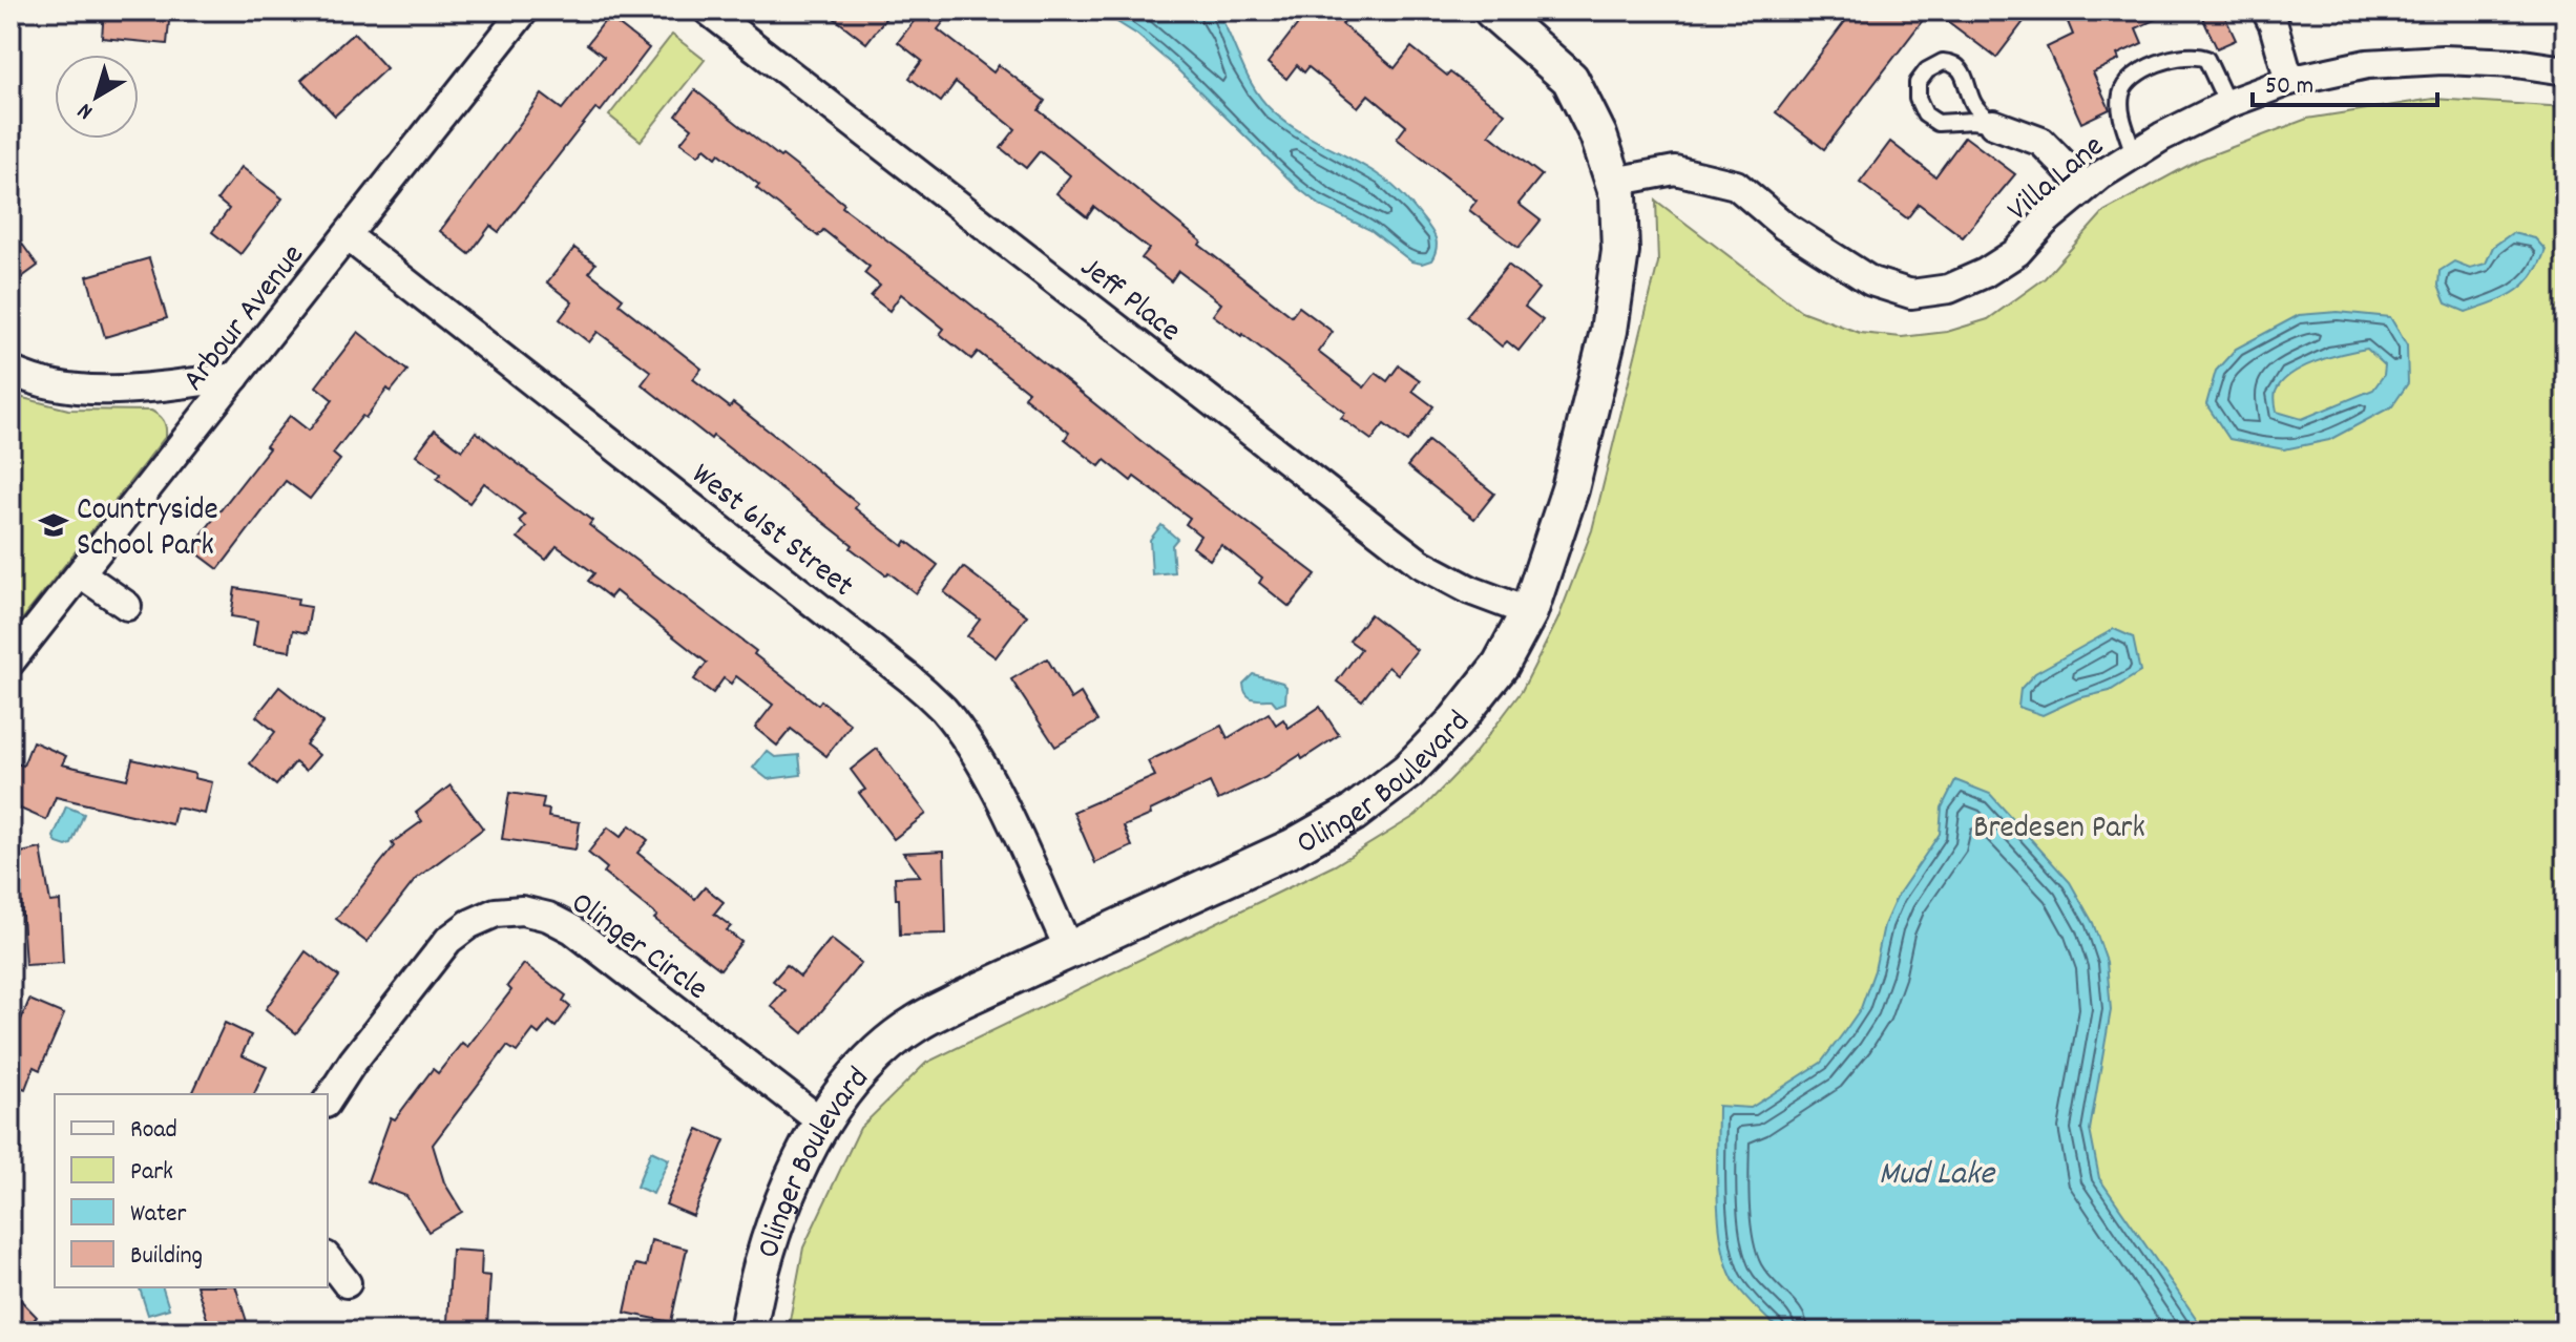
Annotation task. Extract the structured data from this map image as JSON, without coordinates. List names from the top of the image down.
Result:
{
  "streets": {
    "street": [
      "Villa Lane",
      "Jeff Place",
      "Arbour Avenue",
      "West 61st Street",
      "Olinger Boulevard",
      "Olinger Circle"
    ]
  },
  "crossings": [
    ["Villa Lane", "Olinger Boulevard"],
    ["Jeff Place", "Olinger Boulevard"],
    ["Arbour Avenue", "West 61st Street"],
    ["West 61st Street", "Olinger Boulevard"],
    ["Olinger Boulevard", "Olinger Circle"]
  ],
  "water": ["Mud Lake"],
  "parks": ["Bredesen Park"],
  "places": {
    "school or university": ["Countryside School Park"]
  },
  "legend": [
    "Road",
    "Park",
    "Water",
    "Building"
  ],
  "scale_bar": "50 m",
  "north": "bottom left"
}
